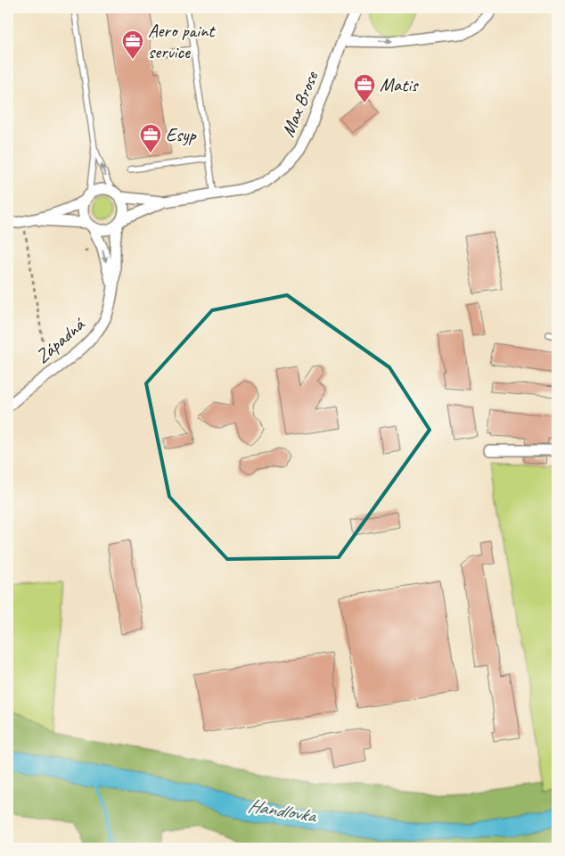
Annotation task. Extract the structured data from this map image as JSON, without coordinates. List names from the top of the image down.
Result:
{
  "streets": {
    "street": ["Max Brose", "Západná"]
  },
  "crossings": [
    ["Max Brose", "Západná"]
  ],
  "water": ["Handlovka"],
  "places": {
    "office": ["Aero paint service", "Matis", "Esyp"]
  }
}
